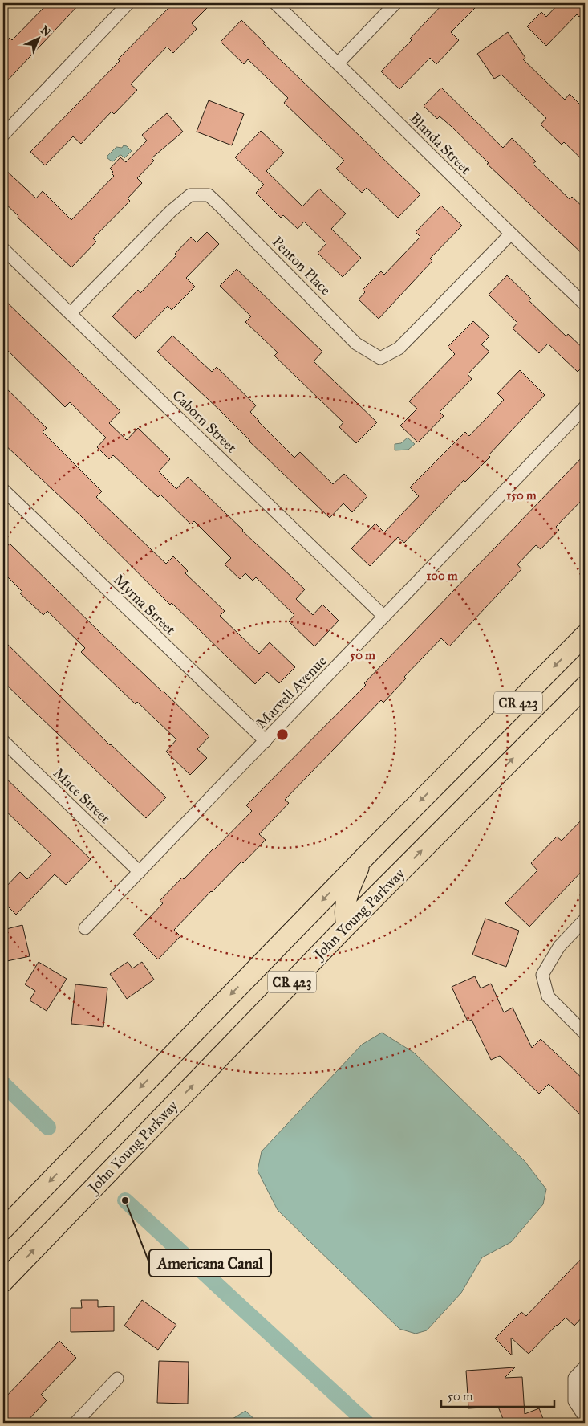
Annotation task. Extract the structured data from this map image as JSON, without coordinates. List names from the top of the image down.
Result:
{
  "streets": {
    "highway": ["CR 423", "John Young Parkway"],
    "street": [
      "Blanda Street",
      "Penton Place",
      "Caborn Street",
      "Myrna Street",
      "Marvell Avenue",
      "Mace Street"
    ]
  },
  "crossings": [
    ["Blanda Street", "Penton Place"],
    ["Penton Place", "Caborn Street"],
    ["Caborn Street", "Marvell Avenue"],
    ["Myrna Street", "Marvell Avenue"],
    ["Marvell Avenue", "Mace Street"]
  ],
  "places": ["Americana Canal"],
  "scale_bar": "50 m",
  "north": "top right",
  "rings": ["150 m", "100 m", "50 m"]
}
